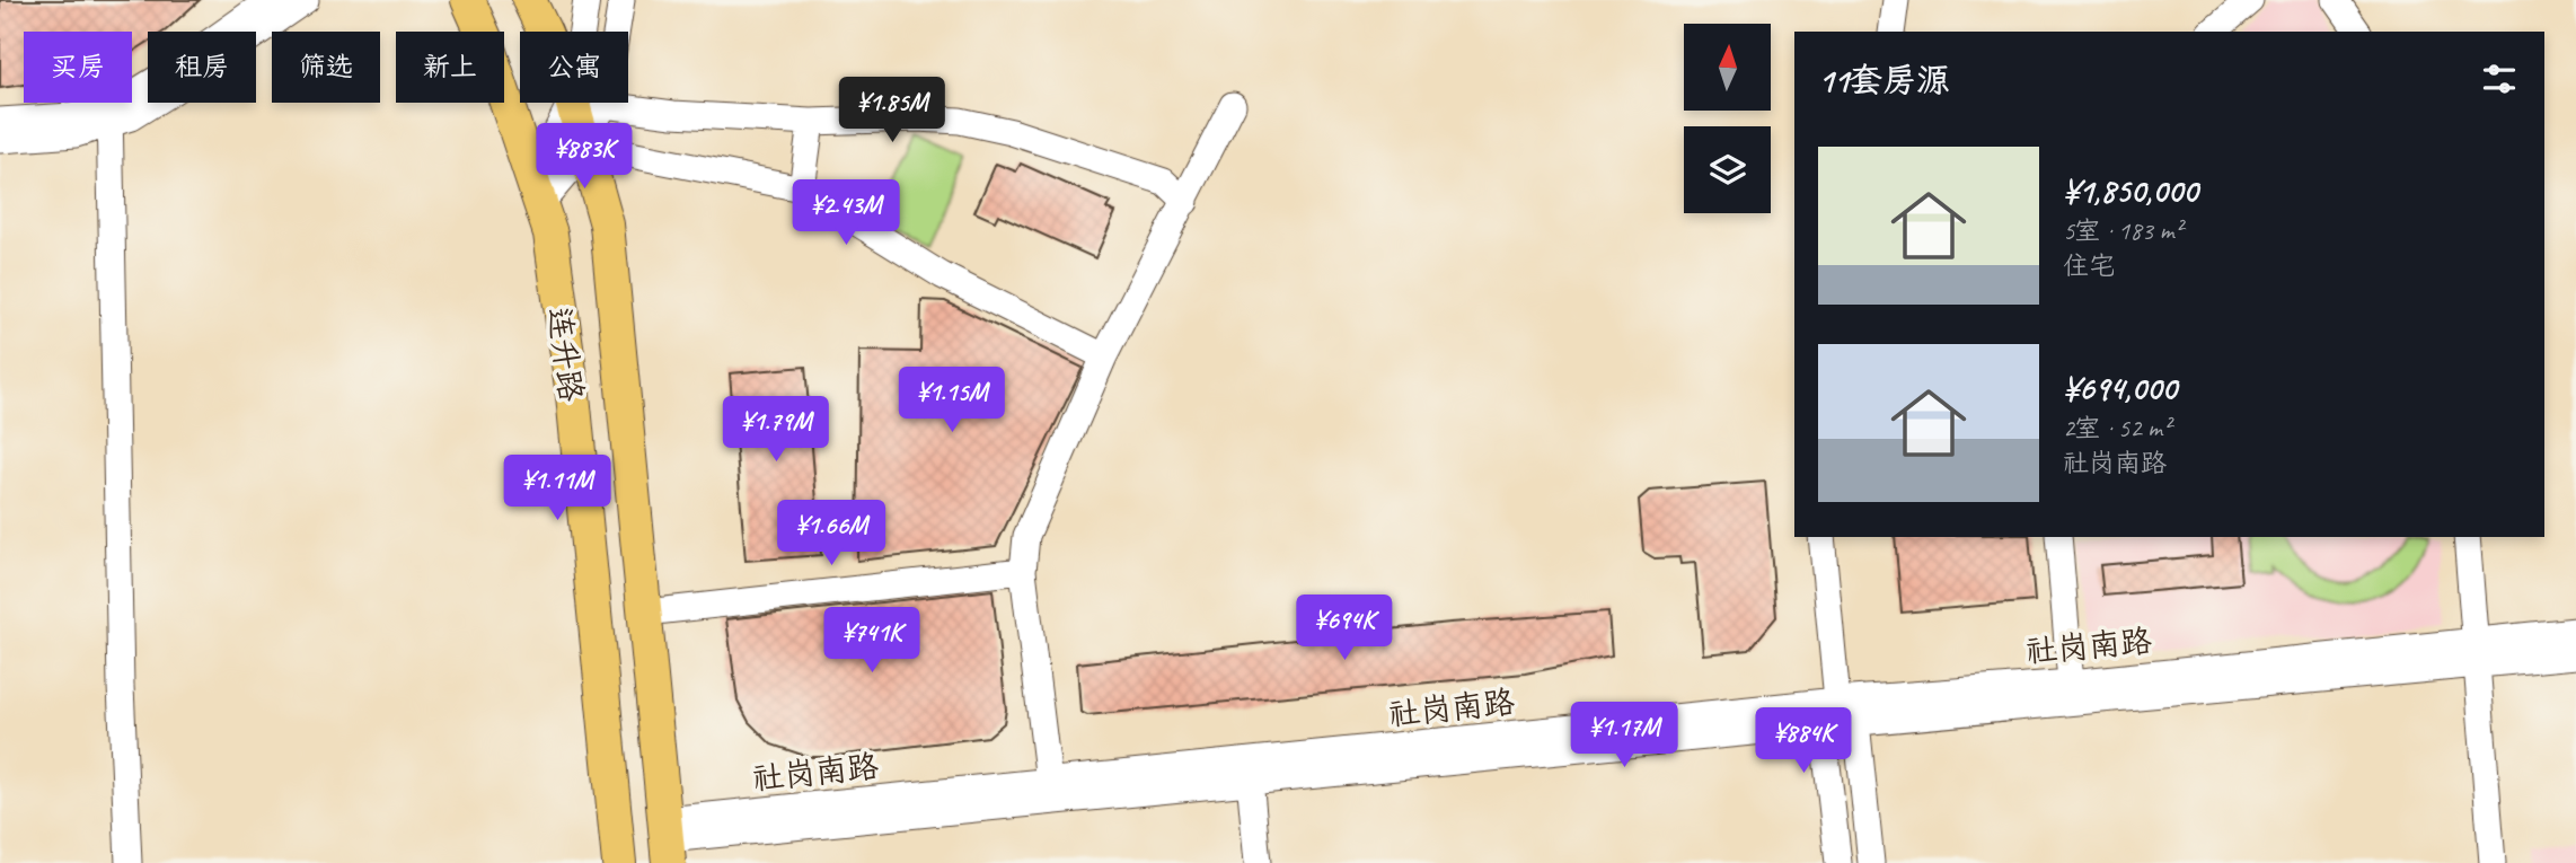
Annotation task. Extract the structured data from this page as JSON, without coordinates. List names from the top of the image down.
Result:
{
  "streets": {
    "main road": ["连升路"],
    "street": ["社岗南路"]
  },
  "crossings": [
    ["连升路", "社岗南路"]
  ],
  "north": "top",
  "page": {
    "chip": [
      "买房",
      "租房",
      "筛选",
      "新上",
      "公寓"
    ],
    "heading": "11套房源",
    "price": [
      "¥1.85M",
      "¥883K",
      "¥2.43M",
      "¥1.15M",
      "¥1.79M",
      "¥1.11M",
      "¥1.66M",
      "¥694K",
      "¥741K",
      "¥1.17M",
      "¥884K"
    ],
    "list": [
      {
        "name": "¥1,850,000",
        "note": "5室 · 183 m² · 住宅"
      },
      {
        "name": "¥694,000",
        "note": "2室 · 52 m² · 社岗南路"
      }
    ]
  }
}
